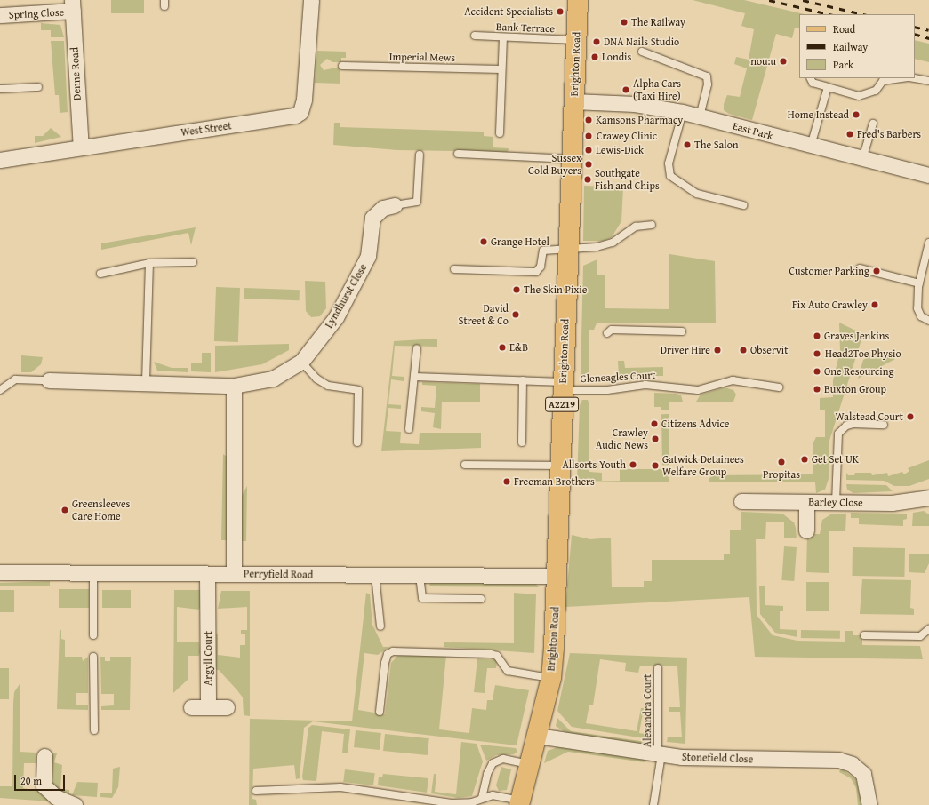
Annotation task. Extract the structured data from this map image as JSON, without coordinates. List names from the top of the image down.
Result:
{
  "streets": {
    "main road": ["Brighton Road", "A2219"],
    "street": [
      "Spring Close",
      "Denne Road",
      "West Street",
      "East Park",
      "Lyndhurst Close",
      "Barley Close",
      "Perryfield Road",
      "Argyll Court",
      "Stonefield Close"
    ],
    "lane": [
      "Bank Terrace",
      "Imperial Mews",
      "Gleneagles Court",
      "Alexandra Court"
    ]
  },
  "crossings": [
    ["Spring Close", "Denne Road"],
    ["Bank Terrace", "Brighton Road"],
    ["Brighton Road", "East Park"],
    ["Brighton Road", "Gleneagles Court"],
    ["Brighton Road", "Perryfield Road"],
    ["Brighton Road", "Stonefield Close"],
    ["Denne Road", "West Street"],
    ["Perryfield Road", "Argyll Court"],
    ["Alexandra Court", "Stonefield Close"]
  ],
  "places": [
    "Accident Specialists",
    "The Railway",
    "DNA Nails Studio",
    "Londis",
    "nou:u",
    "Alpha Cars (Taxi Hire)",
    "Home Instead",
    "Kamsons Pharmacy",
    "Fred's Barbers",
    "Crawey Clinic",
    "The Salon",
    "Lewis-Dick",
    "Sussex Gold Buyers",
    "Southgate Fish and Chips",
    "Grange Hotel",
    "Customer Parking",
    "The Skin Pixie",
    "Fix Auto Crawley",
    "David Street & Co",
    "Graves Jenkins",
    "E&B",
    "Driver Hire",
    "Observit",
    "Head2Toe Physio",
    "One Resourcing",
    "Buxton Group",
    "Walstead Court",
    "Citizens Advice",
    "Crawley Audio News",
    "Get Set UK",
    "Propitas",
    "Allsorts Youth",
    "Gatwick Detainees Welfare Group",
    "Freeman Brothers",
    "Greensleeves Care Home"
  ],
  "legend": ["Road", "Railway", "Park"],
  "scale_bar": "20 m"
}
